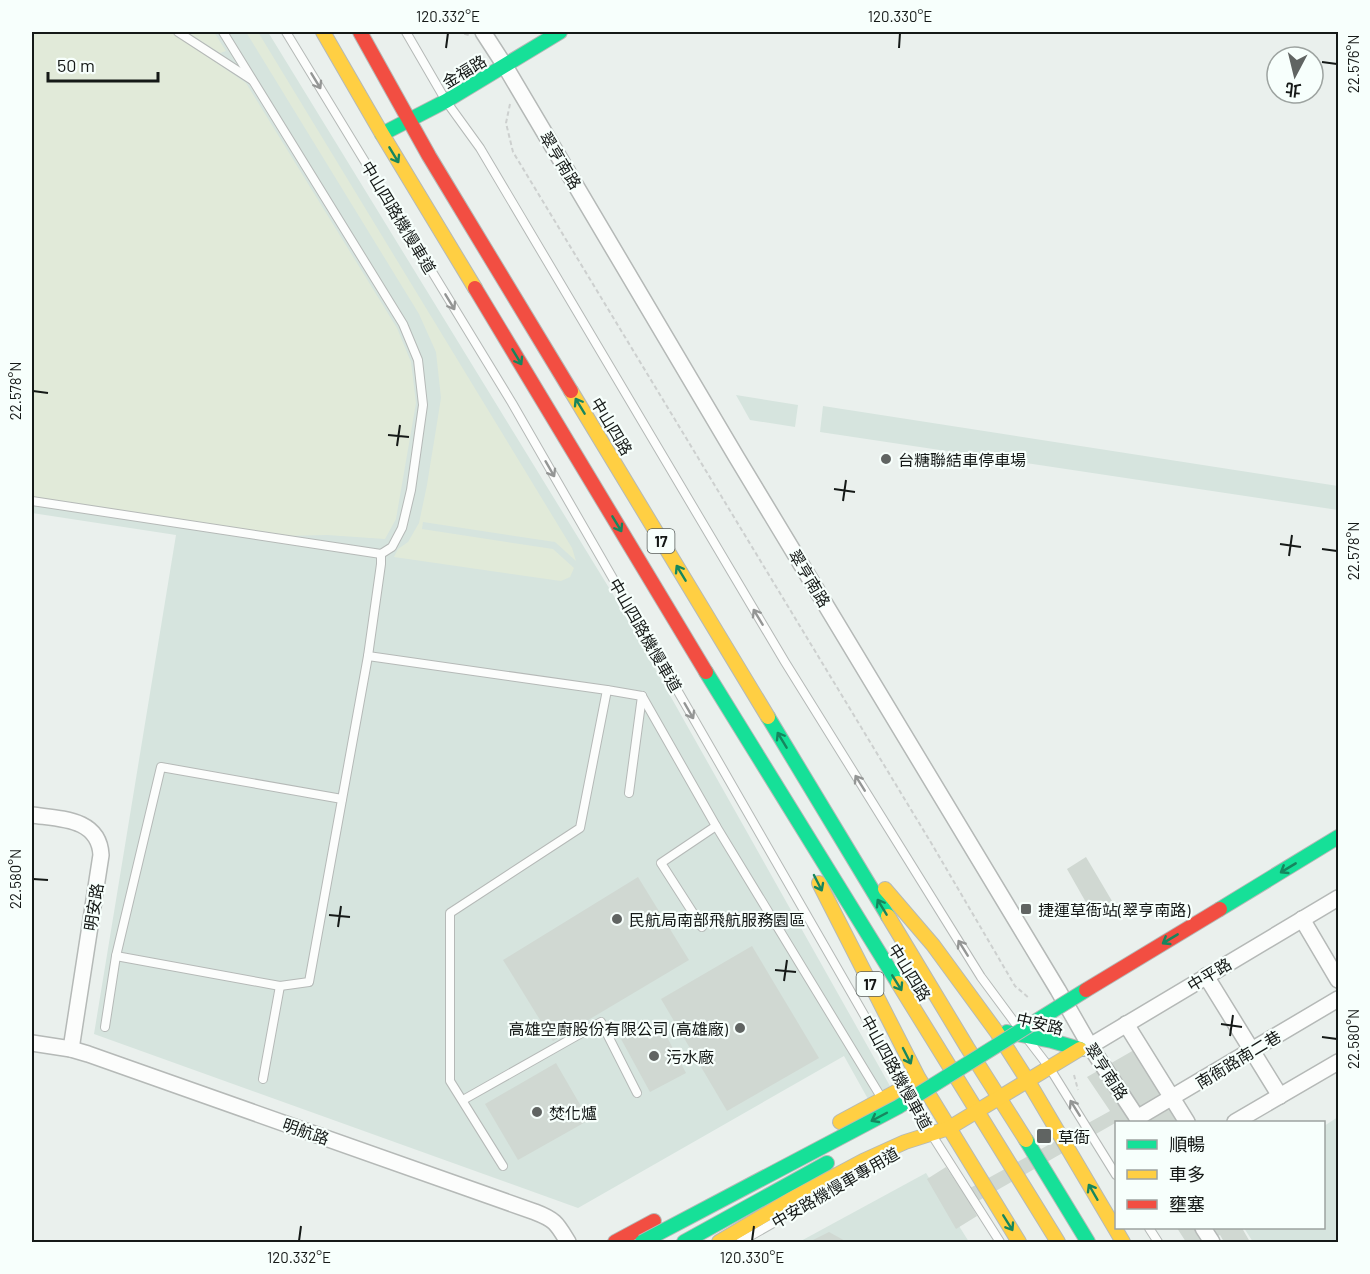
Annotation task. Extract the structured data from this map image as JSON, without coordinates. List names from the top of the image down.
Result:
{
  "streets": {
    "main road": [
      "金福路",
      "中山四路",
      "17",
      "中安路"
    ],
    "street": [
      "翠亨南路",
      "明安路",
      "中平路",
      "南衙路南二巷",
      "明航路"
    ],
    "lane": ["中山四路機慢車道", "中安路機慢車專用道"]
  },
  "crossings": [
    ["金福路", "翠亨南路"],
    ["金福路", "中山四路"],
    ["翠亨南路", "中平路"],
    ["翠亨南路", "中安路"],
    ["翠亨南路", "南衙路南二巷"],
    ["中山四路機慢車道", "中安路"],
    ["中山四路機慢車道", "中安路機慢車專用道"],
    ["中山四路", "中安路"],
    ["明安路", "明航路"],
    ["中平路", "中安路"],
    ["中安路", "中安路機慢車專用道"]
  ],
  "places": {
    "other": [
      "台糖聯結車停車場",
      "民航局南部飛航服務園區",
      "高雄空廚股份有限公司 (高雄廠)",
      "污水廠",
      "焚化爐"
    ],
    "transit": ["捷運草衙站(翠亨南路)", "草衙"]
  },
  "legend": ["順暢", "車多", "壅塞"],
  "scale_bar": "50 m",
  "north": "bottom",
  "coordinates": [
    "120.332°E",
    "120.330°E",
    "22.576°N",
    "22.578°N",
    "22.580°N"
  ]
}
